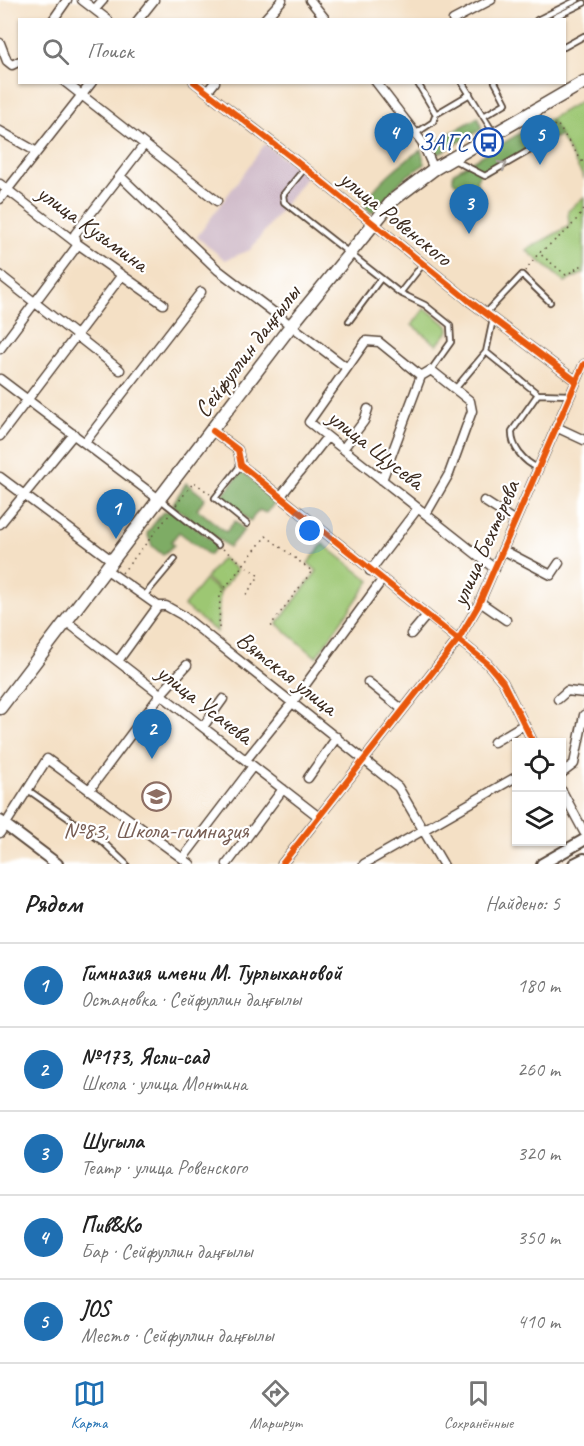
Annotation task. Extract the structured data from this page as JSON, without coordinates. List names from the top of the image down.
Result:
{
  "streets": {
    "main road": ["Сейфуллин даңғылы"],
    "street": [
      "улица Ровенского",
      "улица Кузьмина",
      "улица Щусева",
      "улица Бехтерева",
      "Вятская улица",
      "улица Усачева"
    ]
  },
  "crossings": [
    ["улица Ровенского", "Сейфуллин даңғылы"],
    ["улица Ровенского", "улица Бехтерева"],
    ["Сейфуллин даңғылы", "Вятская улица"],
    ["Сейфуллин даңғылы", "улица Усачева"],
    ["улица Щусева", "улица Бехтерева"],
    ["улица Бехтерева", "Вятская улица"],
    ["улица Бехтерева", "улица Усачева"]
  ],
  "places": {
    "bus stop": ["ЗАГС"],
    "school or university": ["№83, Школа-гимназия"]
  },
  "page": {
    "search": "Поиск",
    "pins": [
      "4",
      "5",
      "3",
      "1",
      "2"
    ],
    "heading": ["Рядом", "Найдено: 5"],
    "list": [
      {
        "mark": "1",
        "name": "Гимназия имени М. Турлыхановой",
        "note": "Остановка · Сейфуллин даңғылы",
        "value": "180 m"
      },
      {
        "mark": "2",
        "name": "№173, Ясли-сад",
        "note": "Школа · улица Монтина",
        "value": "260 m"
      },
      {
        "mark": "3",
        "name": "Шугыла",
        "note": "Театр · улица Ровенского",
        "value": "320 m"
      },
      {
        "mark": "4",
        "name": "Пив&Ко",
        "note": "Бар · Сейфуллин даңғылы",
        "value": "350 m"
      },
      {
        "mark": "5",
        "name": "JOS",
        "note": "Место · Сейфуллин даңғылы",
        "value": "410 m"
      }
    ],
    "nav": ["Карта", "Маршрут", "Сохранённые"]
  }
}
